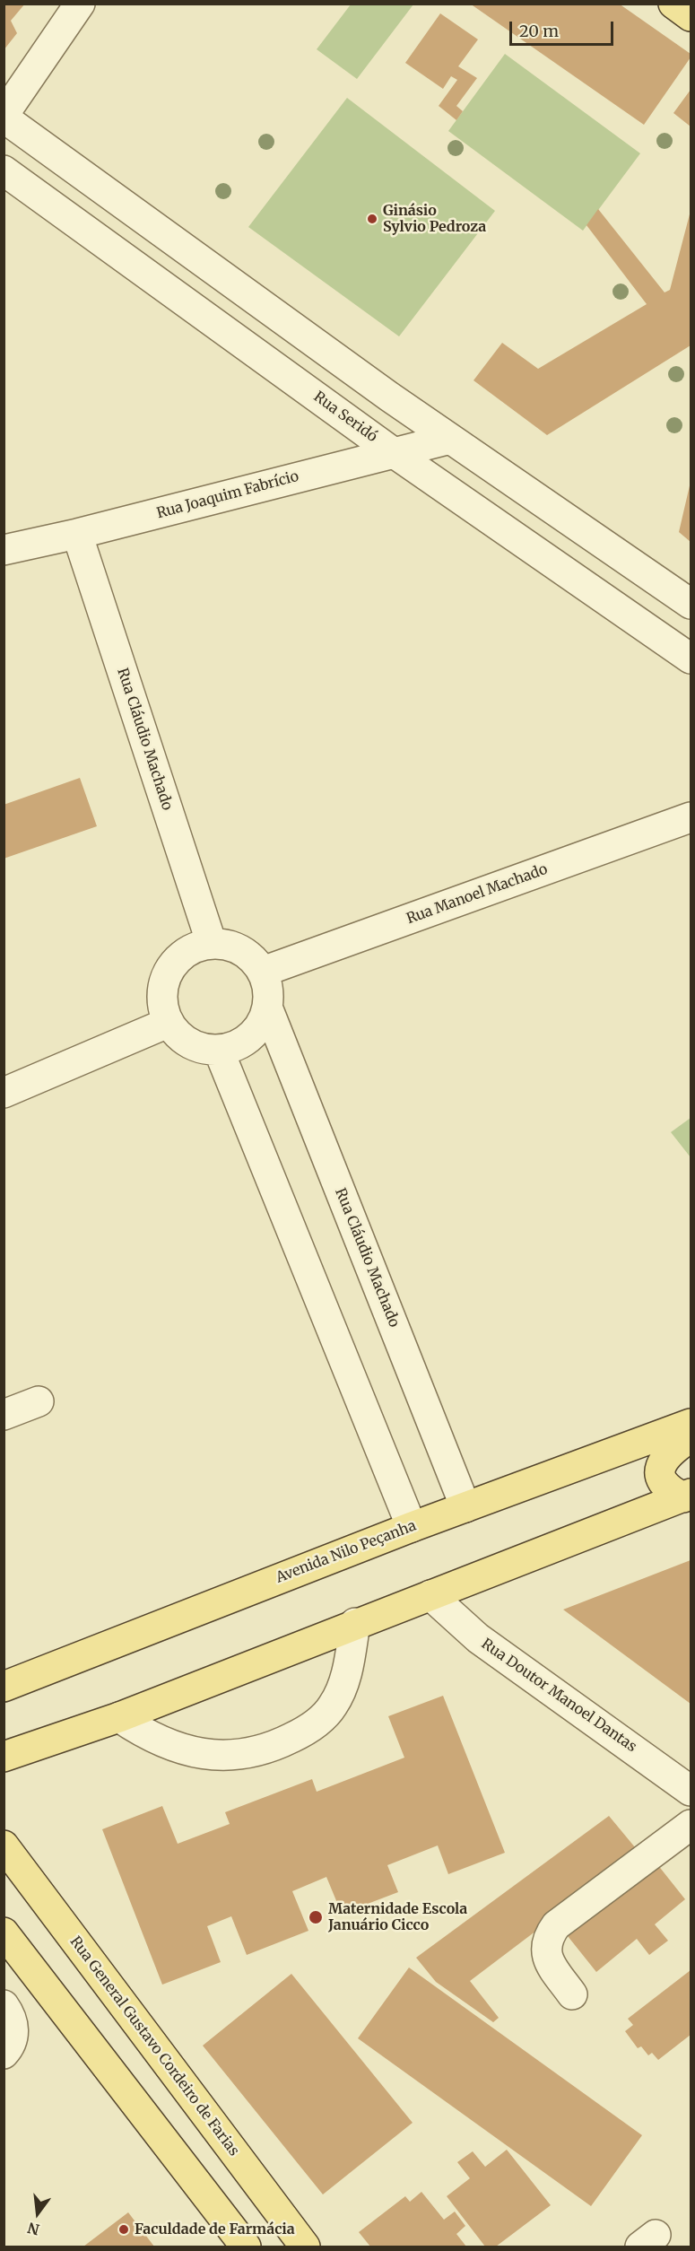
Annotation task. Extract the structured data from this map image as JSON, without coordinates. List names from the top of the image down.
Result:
{
  "streets": {
    "main road": ["Avenida Nilo Peçanha", "Rua General Gustavo Cordeiro de Farias"],
    "street": [
      "Rua Seridó",
      "Rua Joaquim Fabrício",
      "Rua Cláudio Machado",
      "Rua Manoel Machado",
      "Rua Doutor Manoel Dantas"
    ]
  },
  "crossings": [
    ["Rua Seridó", "Rua Joaquim Fabrício"],
    ["Rua Joaquim Fabrício", "Rua Cláudio Machado"],
    ["Rua Cláudio Machado", "Rua Manoel Machado"],
    ["Rua Cláudio Machado", "Avenida Nilo Peçanha"]
  ],
  "places": ["Ginásio Sylvio Pedroza", "Maternidade Escola Januário Cicco", "Faculdade de Farmácia"],
  "scale_bar": "20 m",
  "north": "bottom"
}
